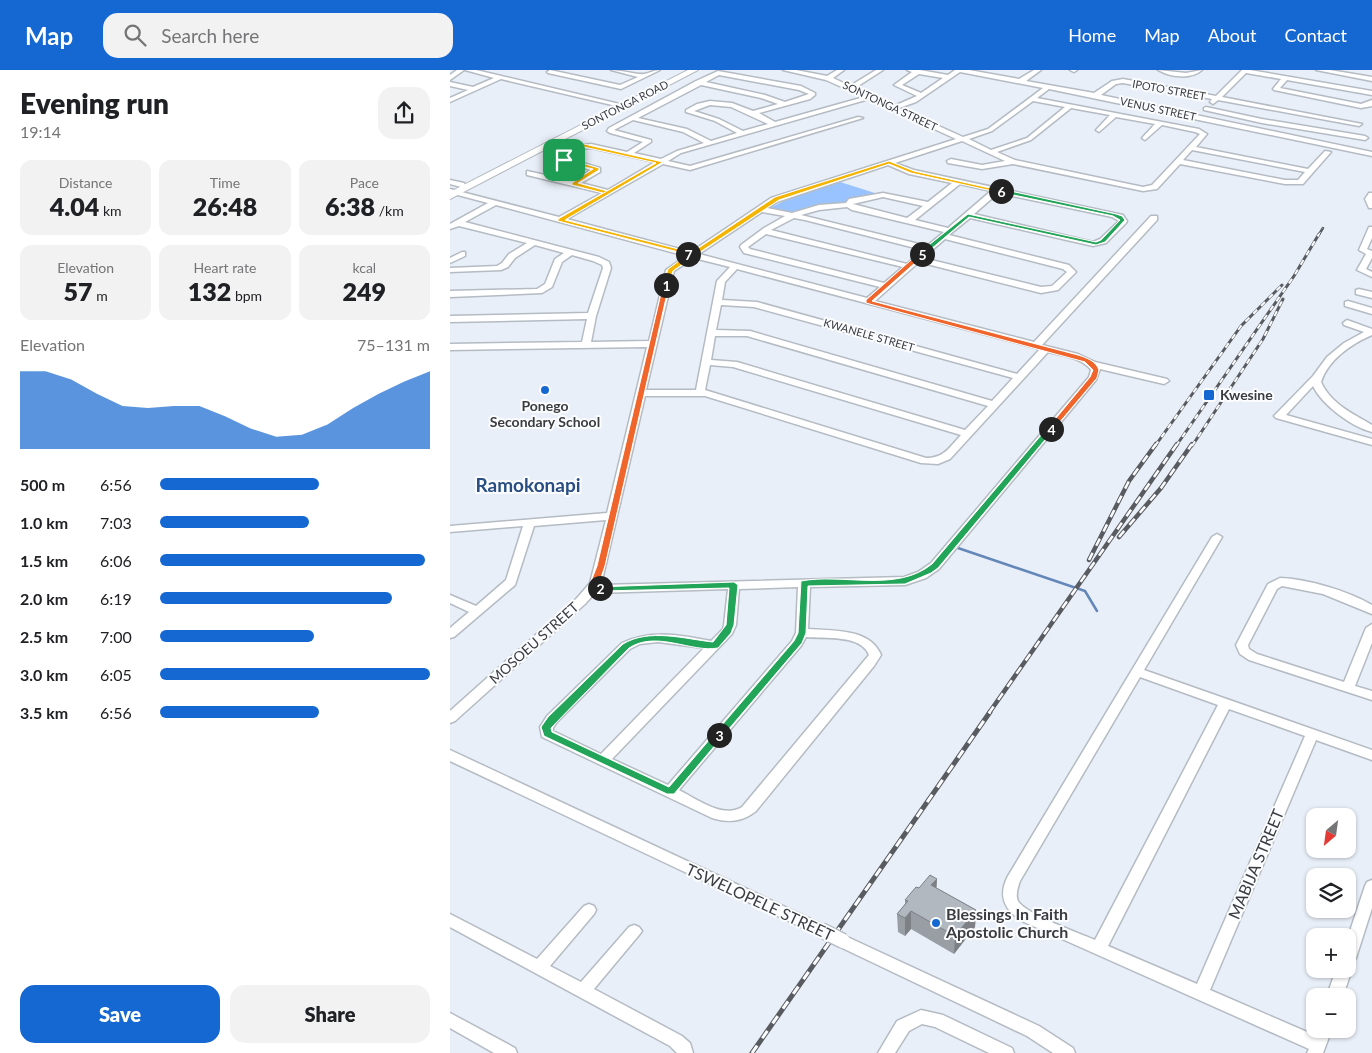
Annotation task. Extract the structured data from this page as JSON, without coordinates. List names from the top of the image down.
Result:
{
  "streets": {
    "main road": ["SONTONGA ROAD"],
    "street": [
      "IPOTO STREET",
      "SONTONGA STREET",
      "VENUS STREET",
      "KWANELE STREET",
      "MOSOEU STREET",
      "MABIJA STREET",
      "TSWELOPELE STREET"
    ]
  },
  "crossings": [
    ["IPOTO STREET", "VENUS STREET"],
    ["SONTONGA STREET", "MOSOEU STREET"],
    ["VENUS STREET", "MOSOEU STREET"]
  ],
  "districts": ["Ramokonapi"],
  "places": {
    "other": ["Ponego Secondary School", "Blessings In Faith Apostolic Church"],
    "transit": ["Kwesine"]
  },
  "north": "bottom left",
  "page": {
    "header": "Map",
    "search": "Search here",
    "nav": [
      "Home",
      "Map",
      "About",
      "Contact"
    ],
    "heading": ["Evening run", "19:14"],
    "stats": [
      ["Distance", "4.04 km"],
      ["Time", "26:48"],
      ["Pace", "6:38 /km"],
      ["Elevation", "57 m"],
      ["Heart rate", "132 bpm"],
      ["kcal", "249"]
    ],
    "pins": [
      "6",
      "5",
      "7",
      "1",
      "4",
      "2",
      "3"
    ],
    "chart": ["Elevation", "75–131 m"],
    "list": [
      {
        "name": "500 m",
        "note": "6:56"
      },
      {
        "name": "1.0 km",
        "note": "7:03"
      },
      {
        "name": "1.5 km",
        "note": "6:06"
      },
      {
        "name": "2.0 km",
        "note": "6:19"
      },
      {
        "name": "2.5 km",
        "note": "7:00"
      },
      {
        "name": "3.0 km",
        "note": "6:05"
      },
      {
        "name": "3.5 km",
        "note": "6:56"
      }
    ],
    "map_buttons": ["+", "−"],
    "buttons": ["Save", "Share"]
  }
}
